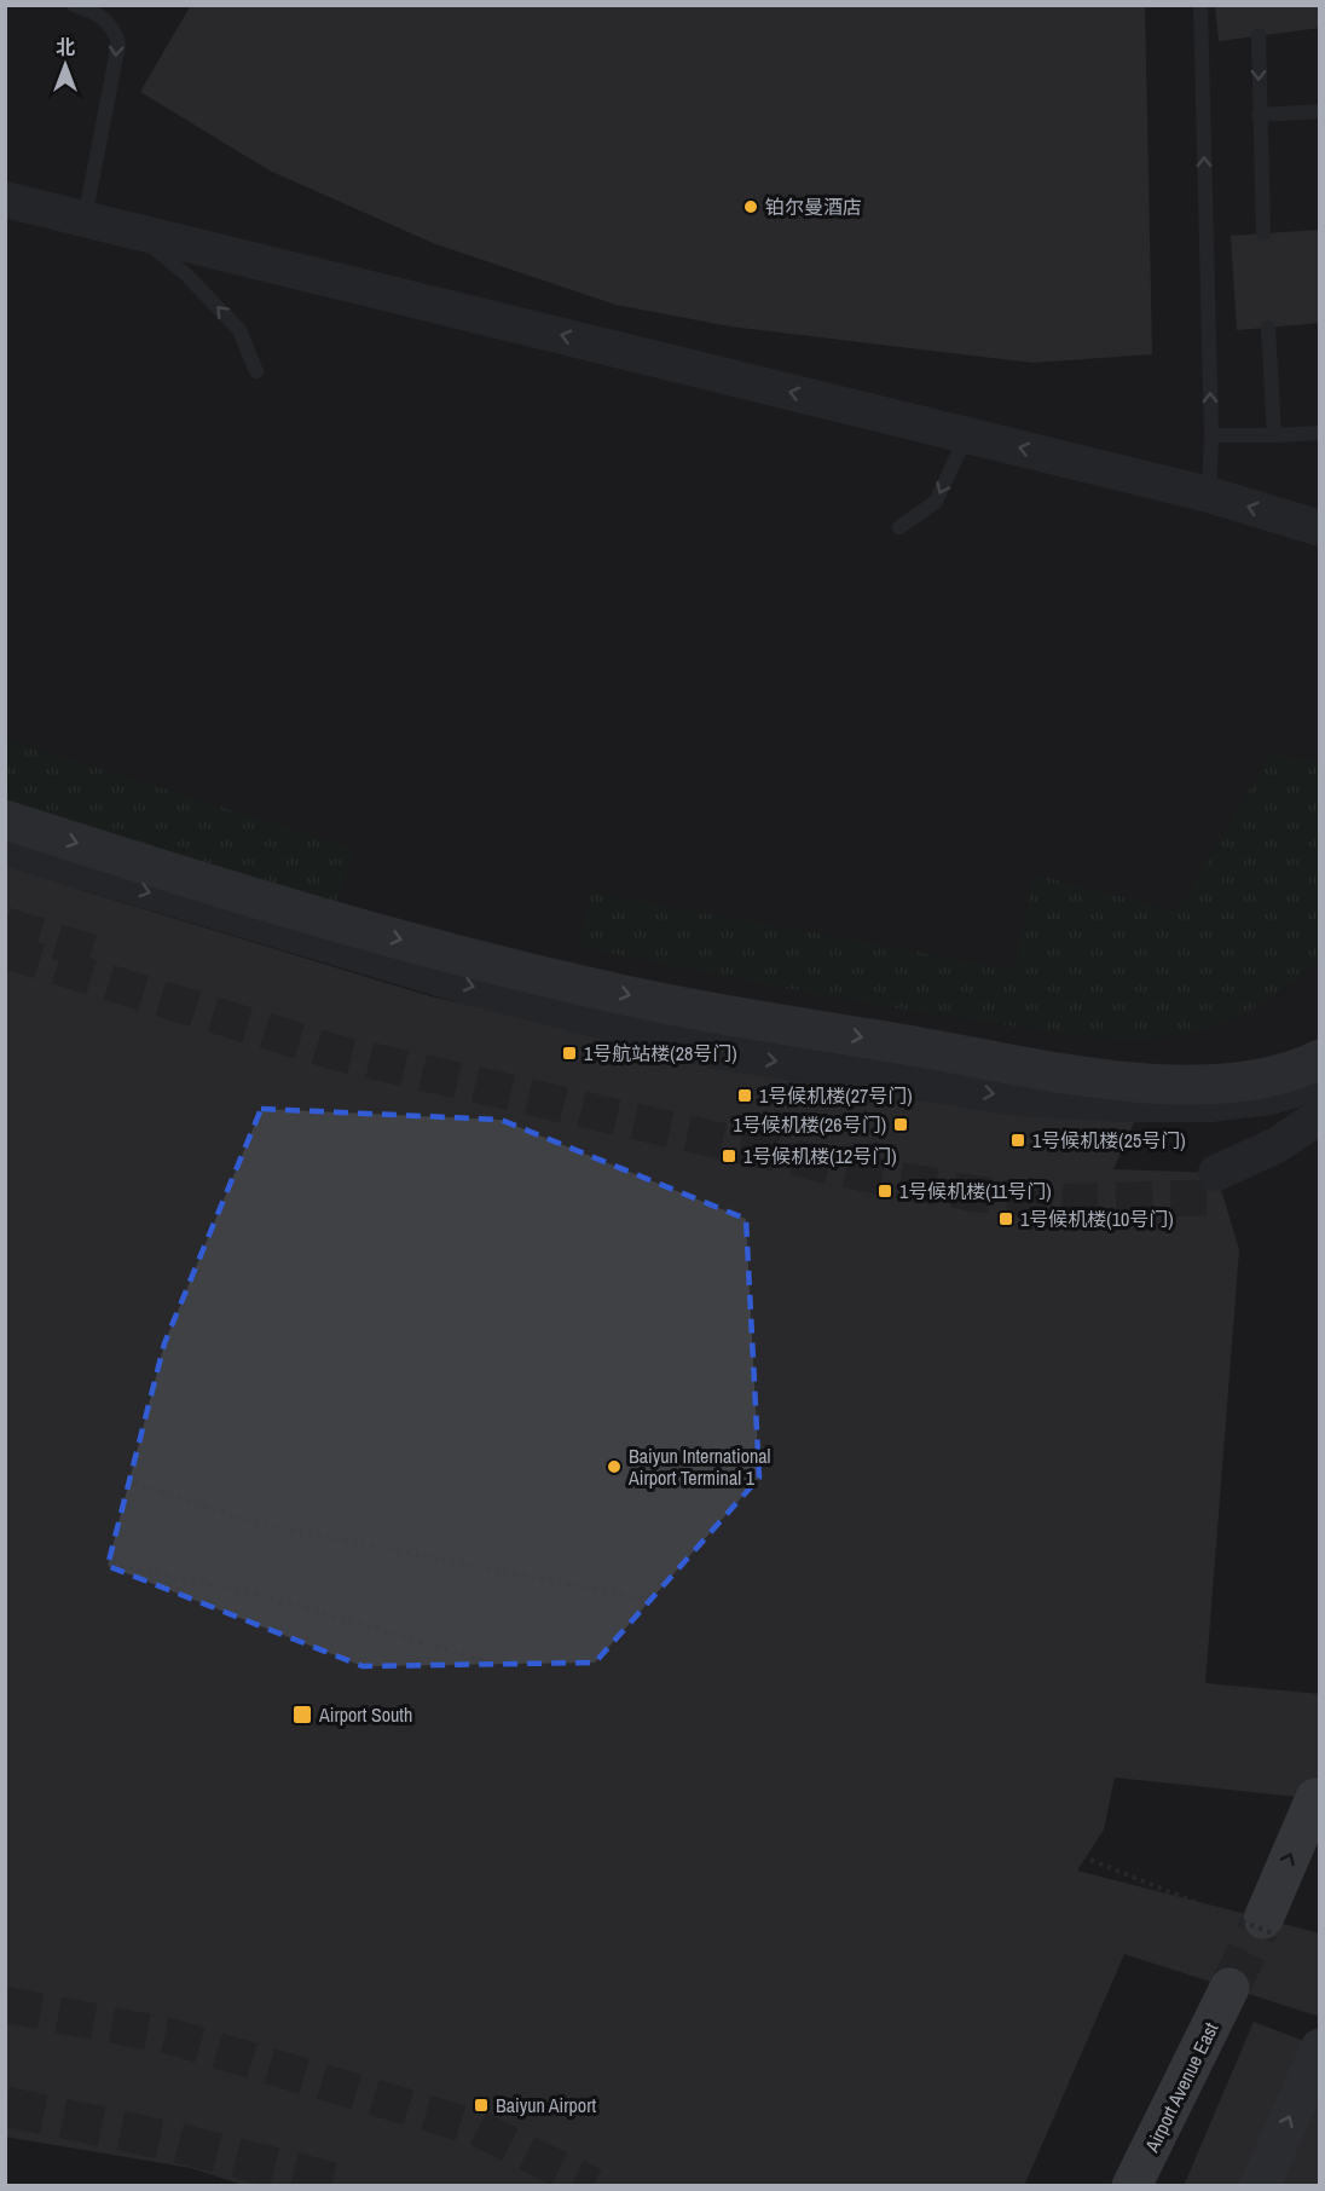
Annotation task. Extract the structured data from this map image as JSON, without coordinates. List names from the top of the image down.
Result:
{
  "streets": {
    "highway": ["Airport Avenue East"]
  },
  "places": {
    "other": ["铂尔曼酒店", "Baiyun International Airport Terminal 1"],
    "transit": [
      "1号航站楼(28号门)",
      "1号候机楼(27号门)",
      "1号候机楼(26号门)",
      "1号候机楼(25号门)",
      "1号候机楼(12号门)",
      "1号候机楼(11号门)",
      "1号候机楼(10号门)",
      "Airport South",
      "Baiyun Airport"
    ]
  },
  "north": "top"
}
